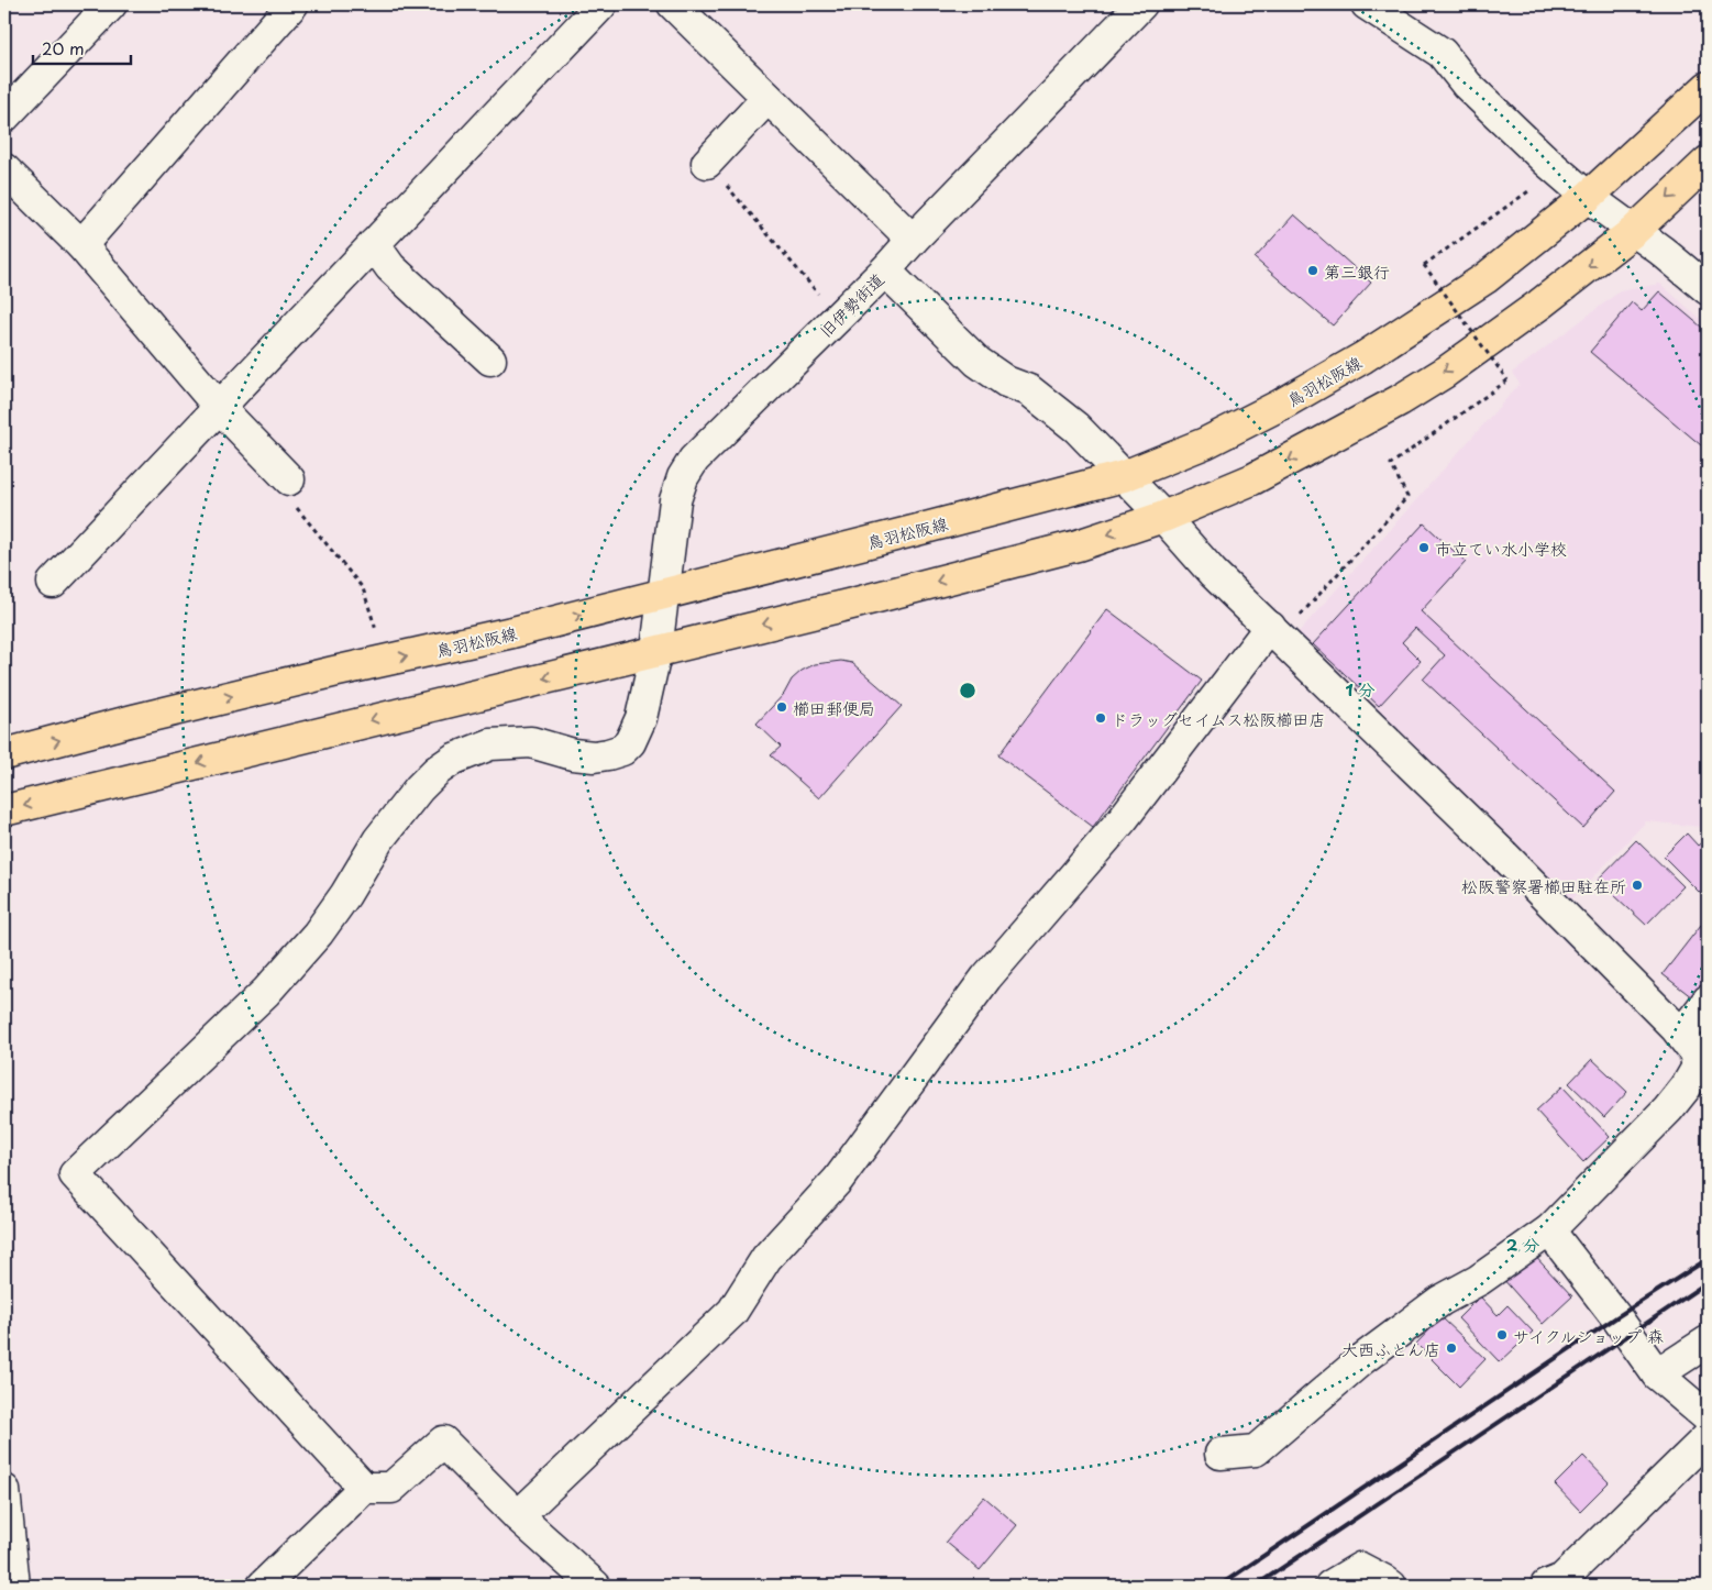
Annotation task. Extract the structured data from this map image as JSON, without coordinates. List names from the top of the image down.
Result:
{
  "streets": {
    "main road": ["鳥羽松阪線"],
    "street": ["旧伊勢街道"]
  },
  "crossings": [
    ["旧伊勢街道", "鳥羽松阪線"]
  ],
  "places": [
    "第三銀行",
    "市立てい水小学校",
    "櫛田郵便局",
    "ドラッグセイムス松阪櫛田店",
    "松阪警察署櫛田駐在所",
    "サイクルショップ 森",
    "大西ふとん店"
  ],
  "scale_bar": "20 m",
  "rings": ["1 分", "2 分"]
}
